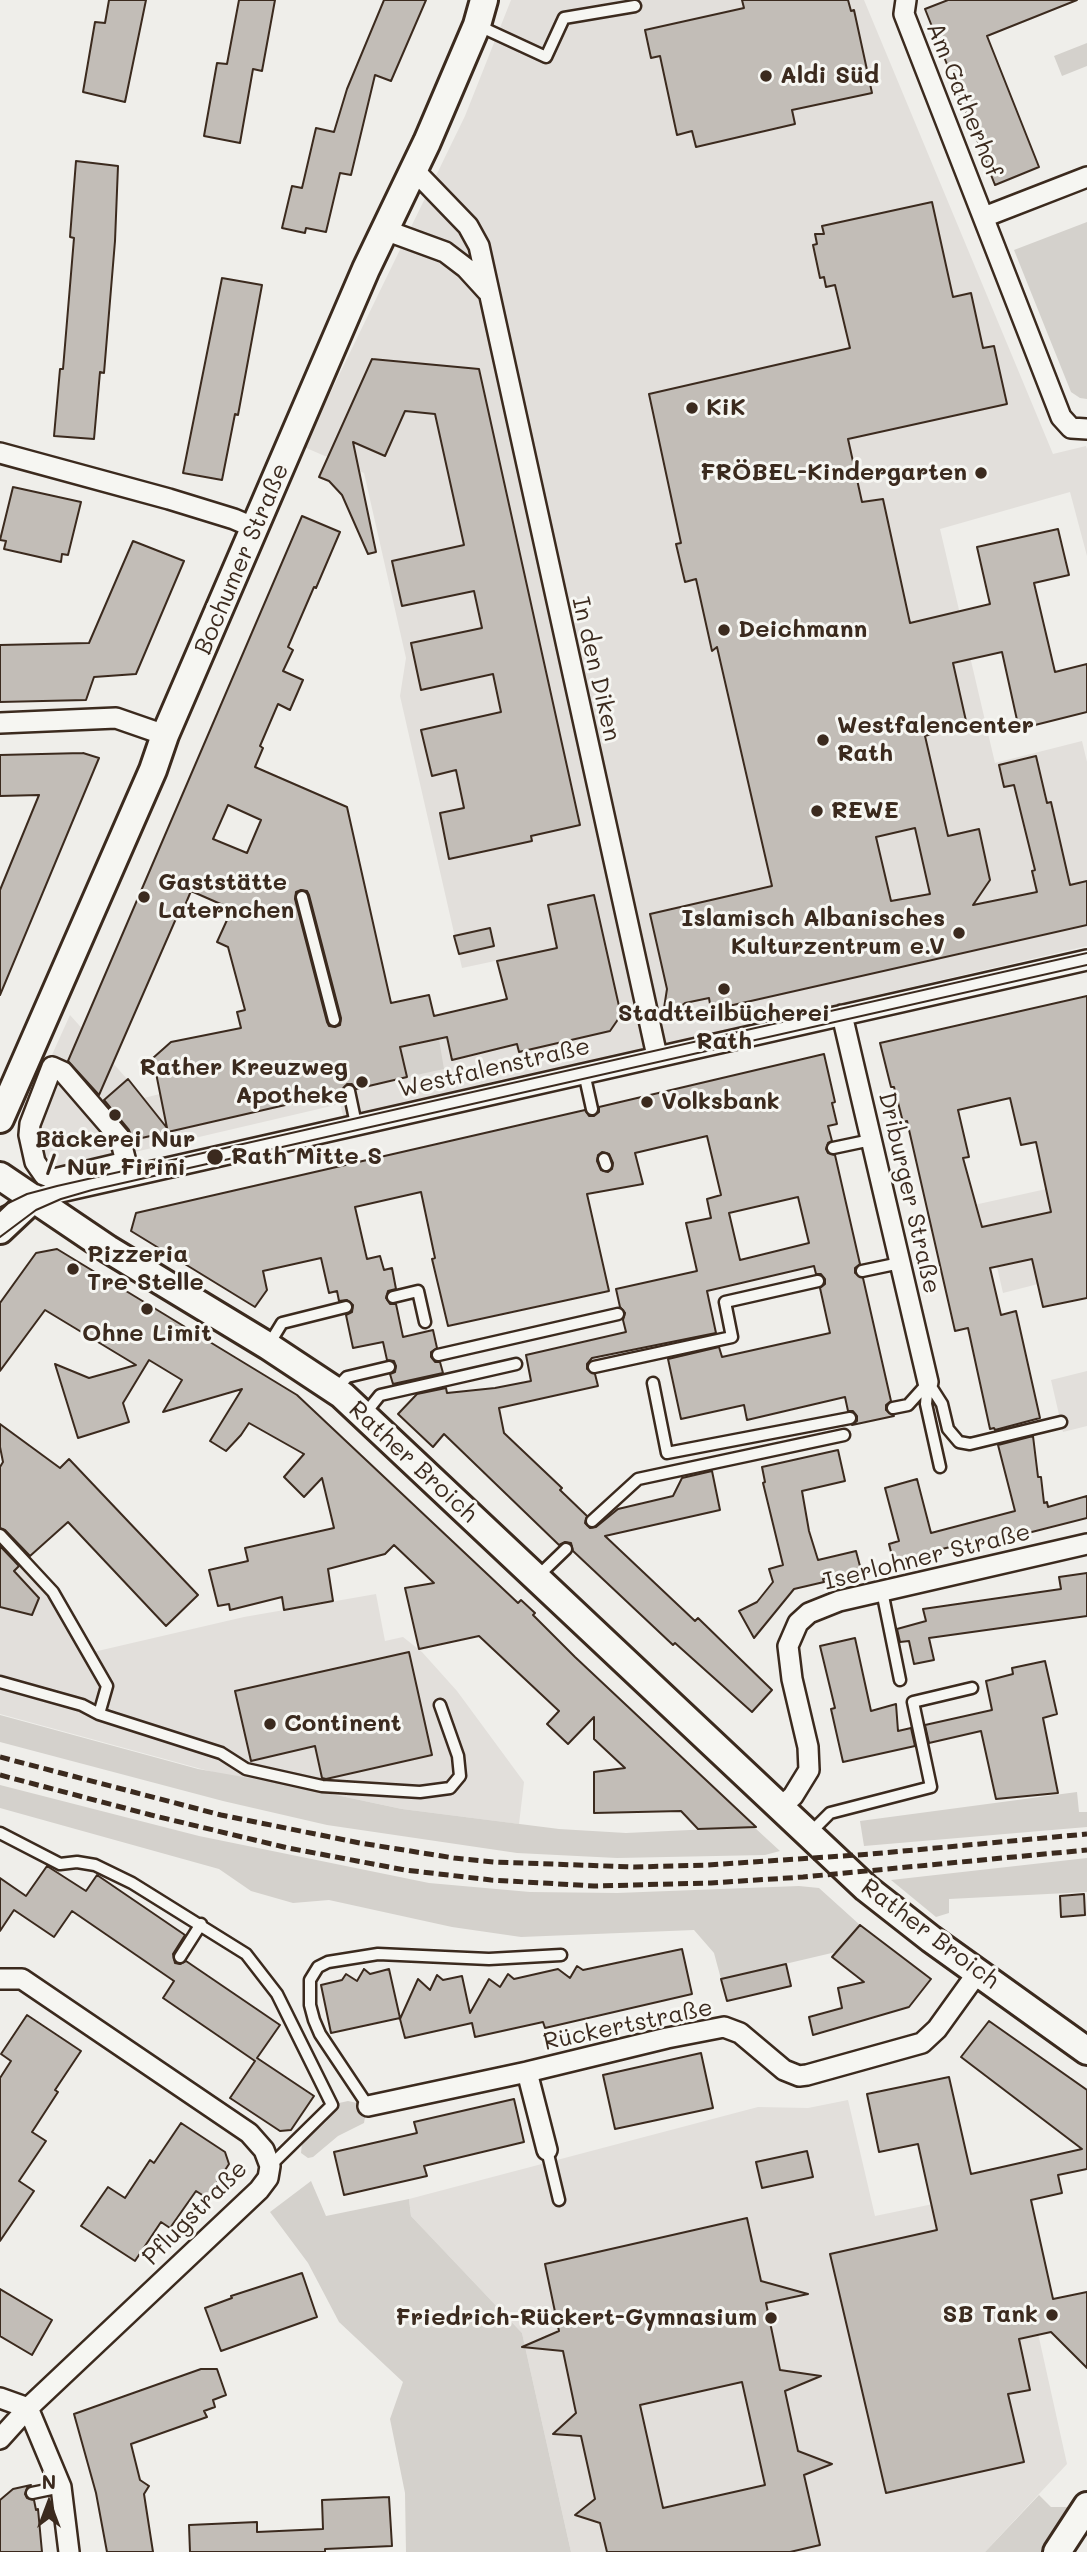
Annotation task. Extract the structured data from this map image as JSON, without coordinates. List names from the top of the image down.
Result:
{
  "streets": {
    "main road": ["Bochumer Straße", "Rather Broich"],
    "street": [
      "Am Gatherhof",
      "In den Diken",
      "Westfalenstraße",
      "Driburger Straße",
      "Iserlohner Straße",
      "Rückertstraße",
      "Pflugstraße"
    ]
  },
  "crossings": [
    ["Bochumer Straße", "In den Diken"],
    ["In den Diken", "Westfalenstraße"],
    ["Westfalenstraße", "Driburger Straße"],
    ["Westfalenstraße", "Rather Broich"],
    ["Rather Broich", "Iserlohner Straße"],
    ["Rather Broich", "Rückertstraße"]
  ],
  "places": [
    "Aldi Süd",
    "KiK",
    "FRÖBEL-Kindergarten",
    "Deichmann",
    "Westfalencenter Rath",
    "REWE",
    "Gaststätte Laternchen",
    "Islamisch Albanisches Kulturzentrum e.V",
    "Stadtteilbücherei Rath",
    "Rather Kreuzweg Apotheke",
    "Volksbank",
    "Bäckerei Nur / Nur Firini",
    "Rath Mitte S",
    "Pizzeria Tre Stelle",
    "Ohne Limit",
    "Continent",
    "SB Tank",
    "Friedrich-Rückert-Gymnasium"
  ],
  "north": "top"
}
